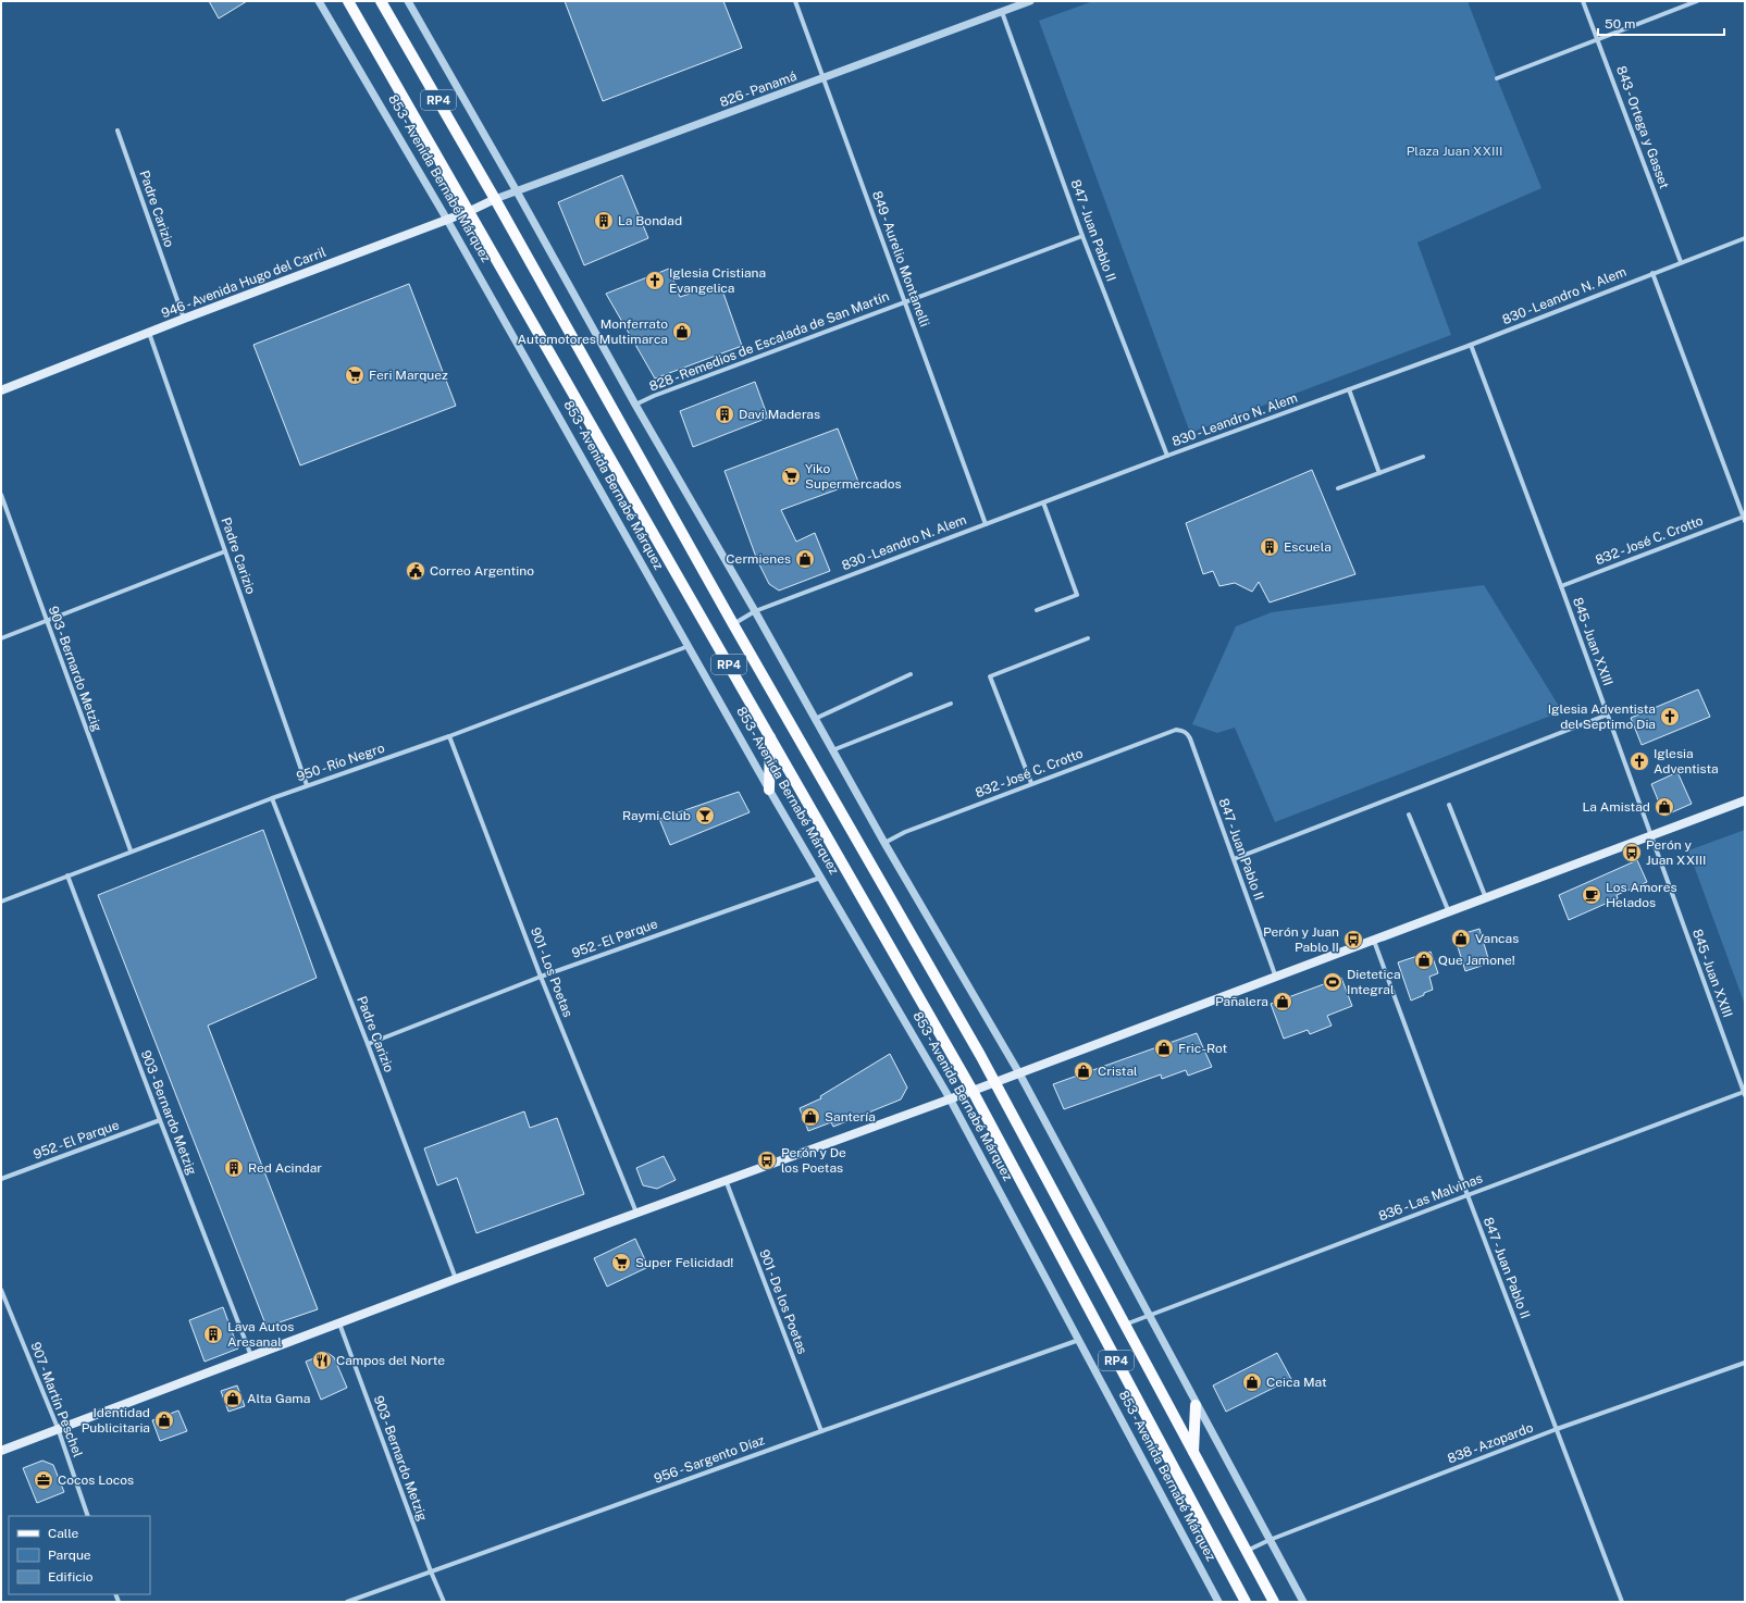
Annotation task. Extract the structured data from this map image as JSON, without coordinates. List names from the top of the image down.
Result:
{
  "streets": {
    "main road": ["RP4", "853 - Avenida Bernabé Márquez", "946 - Avenida Hugo del Carril"],
    "street": [
      "826 - Panamá",
      "843 - Ortega y Gasset",
      "Padre Carizio",
      "847 - Juan Pablo II",
      "849 - Aurelio Montanelli",
      "830 - Leandro N. Alem",
      "828 - Remedios de Escalada de San Martín",
      "832 - José C. Crotto",
      "845 - Juan XXIII",
      "903 - Bernardo Metzig",
      "950 - Río Negro",
      "952 - El Parque",
      "901 - Los Poetas",
      "836 - Las Malvinas",
      "901 - De los Poetas",
      "907 - Martín Peschel",
      "838 - Azopardo",
      "956 - Sargento Díaz"
    ]
  },
  "crossings": [
    ["826 - Panamá", "RP4"],
    ["826 - Panamá", "847 - Juan Pablo II"],
    ["826 - Panamá", "849 - Aurelio Montanelli"],
    ["826 - Panamá", "946 - Avenida Hugo del Carril"],
    ["RP4", "946 - Avenida Hugo del Carril"],
    ["RP4", "830 - Leandro N. Alem"],
    ["RP4", "836 - Las Malvinas"],
    ["RP4", "838 - Azopardo"],
    ["843 - Ortega y Gasset", "830 - Leandro N. Alem"],
    ["853 - Avenida Bernabé Márquez", "946 - Avenida Hugo del Carril"],
    ["853 - Avenida Bernabé Márquez", "950 - Río Negro"],
    ["853 - Avenida Bernabé Márquez", "952 - El Parque"],
    ["853 - Avenida Bernabé Márquez", "956 - Sargento Díaz"],
    ["Padre Carizio", "946 - Avenida Hugo del Carril"],
    ["Padre Carizio", "950 - Río Negro"],
    ["Padre Carizio", "952 - El Parque"],
    ["847 - Juan Pablo II", "830 - Leandro N. Alem"],
    ["847 - Juan Pablo II", "828 - Remedios de Escalada de San Martín"],
    ["847 - Juan Pablo II", "832 - José C. Crotto"],
    ["847 - Juan Pablo II", "836 - Las Malvinas"],
    ["847 - Juan Pablo II", "838 - Azopardo"],
    ["849 - Aurelio Montanelli", "830 - Leandro N. Alem"],
    ["849 - Aurelio Montanelli", "828 - Remedios de Escalada de San Martín"],
    ["830 - Leandro N. Alem", "845 - Juan XXIII"],
    ["832 - José C. Crotto", "845 - Juan XXIII"],
    ["845 - Juan XXIII", "836 - Las Malvinas"],
    ["903 - Bernardo Metzig", "950 - Río Negro"],
    ["903 - Bernardo Metzig", "952 - El Parque"],
    ["903 - Bernardo Metzig", "956 - Sargento Díaz"],
    ["950 - Río Negro", "901 - Los Poetas"],
    ["952 - El Parque", "901 - Los Poetas"],
    ["901 - De los Poetas", "956 - Sargento Díaz"]
  ],
  "parks": ["Plaza Juan XXIII"],
  "places": {
    "building": [
      "La Bondad",
      "Davi Maderas",
      "Escuela",
      "Red Acindar",
      "Lava Autos Aresanal"
    ],
    "church": ["Iglesia Cristiana Evangelica", "Iglesia Adventista del Septimo Dia", "Iglesia Adventista"],
    "shop": [
      "Monferrato Automotores Multimarca",
      "Cermienes",
      "La Amistad",
      "Vancas",
      "Que Jamone!",
      "Pañalera",
      "Fric-Rot",
      "Cristal",
      "Santería",
      "Ceica Mat",
      "Alta Gama",
      "Identidad Publicitaria"
    ],
    "supermarket": ["Feri Marquez", "Yiko Supermercados", "Super Felicidad!"],
    "public building": ["Correo Argentino"],
    "bar": ["Raymi Club"],
    "bus stop": ["Perón y Juan XXIII", "Perón y Juan Pablo II", "Perón y De los Poetas"],
    "cafe": ["Los Amores Helados"],
    "sports": ["Dietetica Integral"],
    "restaurant": ["Campos del Norte"],
    "office": ["Cocos Locos"]
  },
  "legend": ["Calle", "Parque", "Edificio"],
  "scale_bar": "50 m"
}
